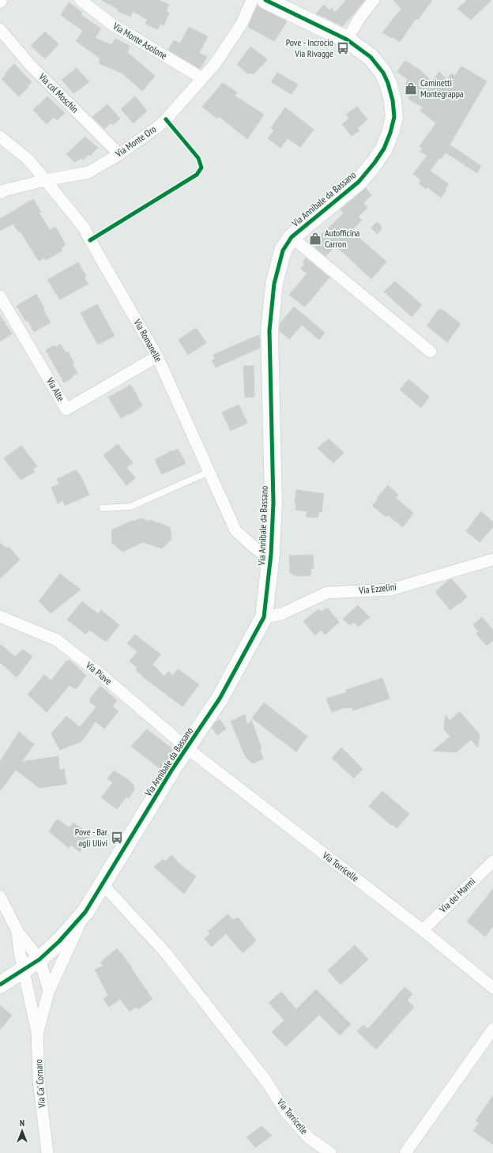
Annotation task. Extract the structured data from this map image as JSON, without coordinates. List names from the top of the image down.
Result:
{
  "streets": {
    "street": [
      "Via Monte Asolone",
      "Via col Moschin",
      "Via Monte Oro",
      "Via Annibale da Bassano",
      "Via Romanelle",
      "Via Alte",
      "Via Ezzelini",
      "Via Piave",
      "Via Torricelle",
      "Via dei Marmi",
      "Via Ca' Cornaro"
    ]
  },
  "crossings": [
    ["Via Monte Asolone", "Via Monte Oro"],
    ["Via col Moschin", "Via Monte Oro"],
    ["Via Monte Oro", "Via Romanelle"],
    ["Via Annibale da Bassano", "Via Romanelle"],
    ["Via Annibale da Bassano", "Via Ezzelini"],
    ["Via Annibale da Bassano", "Via Piave"],
    ["Via Annibale da Bassano", "Via Torricelle"],
    ["Via Annibale da Bassano", "Via Ca' Cornaro"],
    ["Via Romanelle", "Via Alte"],
    ["Via Piave", "Via Torricelle"],
    ["Via Torricelle", "Via dei Marmi"]
  ],
  "places": {
    "bus stop": ["Pove - Incrocio Via Rivagge", "Pove - Bar agli Ulivi"],
    "shop": ["Caminetti Montegrappa", "Autofficina Carron"]
  },
  "north": "top"
}
